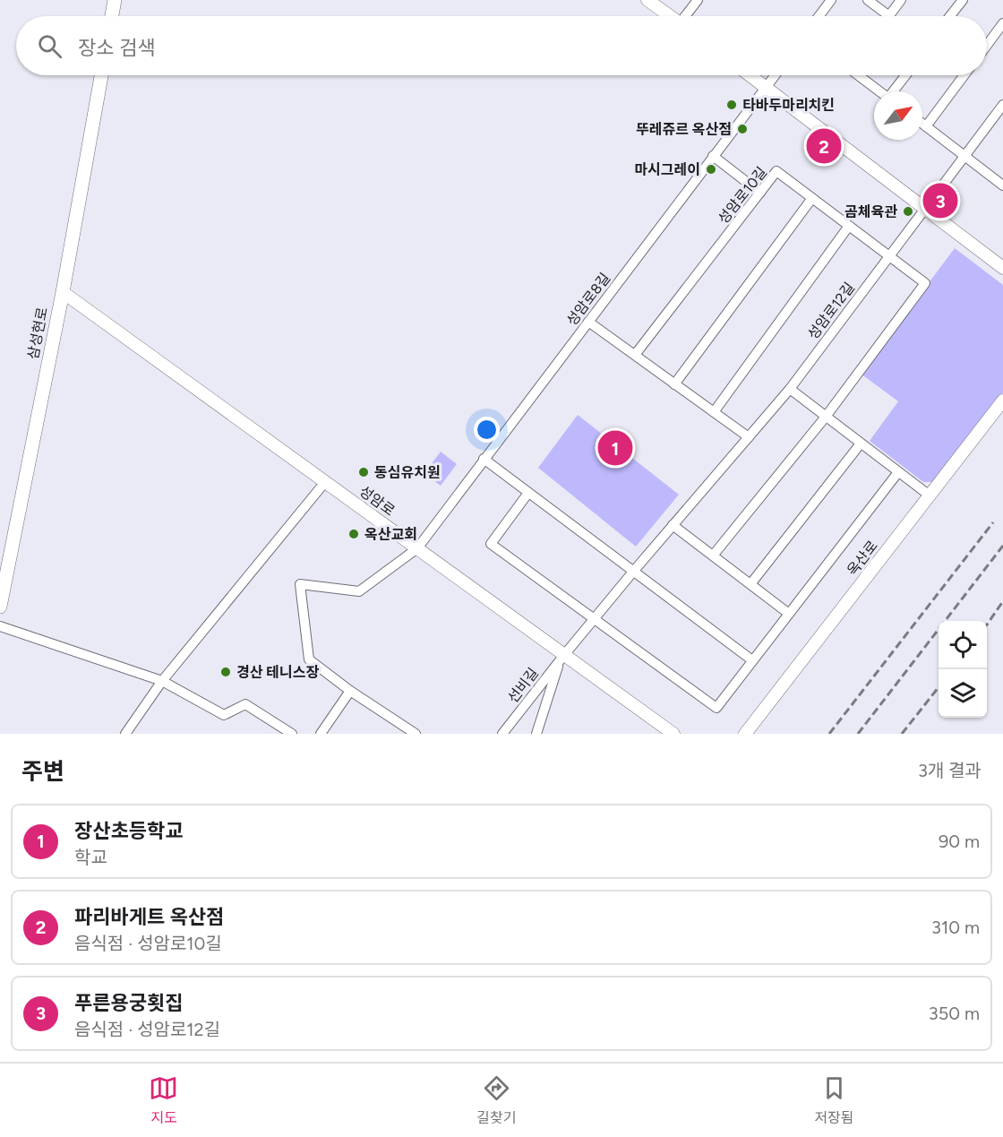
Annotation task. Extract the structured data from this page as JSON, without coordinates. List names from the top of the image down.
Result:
{
  "streets": {
    "main road": ["삼성현로"],
    "street": [
      "성암로10길",
      "성암로8길",
      "성암로12길",
      "성암로",
      "옥산로",
      "선비길"
    ]
  },
  "crossings": [
    ["성암로10길", "성암로12길"],
    ["성암로8길", "성암로"],
    ["성암로12길", "성암로"],
    ["성암로12길", "선비길"],
    ["삼성현로", "성암로"],
    ["성암로", "선비길"]
  ],
  "places": [
    "타바두마리치킨",
    "뚜레쥬르 옥산점",
    "마시그레이",
    "곰체육관",
    "동심유치원",
    "옥산교회",
    "경산 테니스장"
  ],
  "north": "top right",
  "page": {
    "search": "장소 검색",
    "pins": ["2", "3", "1"],
    "heading": ["주변", "3개 결과"],
    "list": [
      {
        "mark": "1",
        "name": "장산초등학교",
        "note": "학교",
        "value": "90 m"
      },
      {
        "mark": "2",
        "name": "파리바게트 옥산점",
        "note": "음식점 · 성암로10길",
        "value": "310 m"
      },
      {
        "mark": "3",
        "name": "푸른용궁횟집",
        "note": "음식점 · 성암로12길",
        "value": "350 m"
      }
    ],
    "nav": ["지도", "길찾기", "저장됨"]
  }
}
